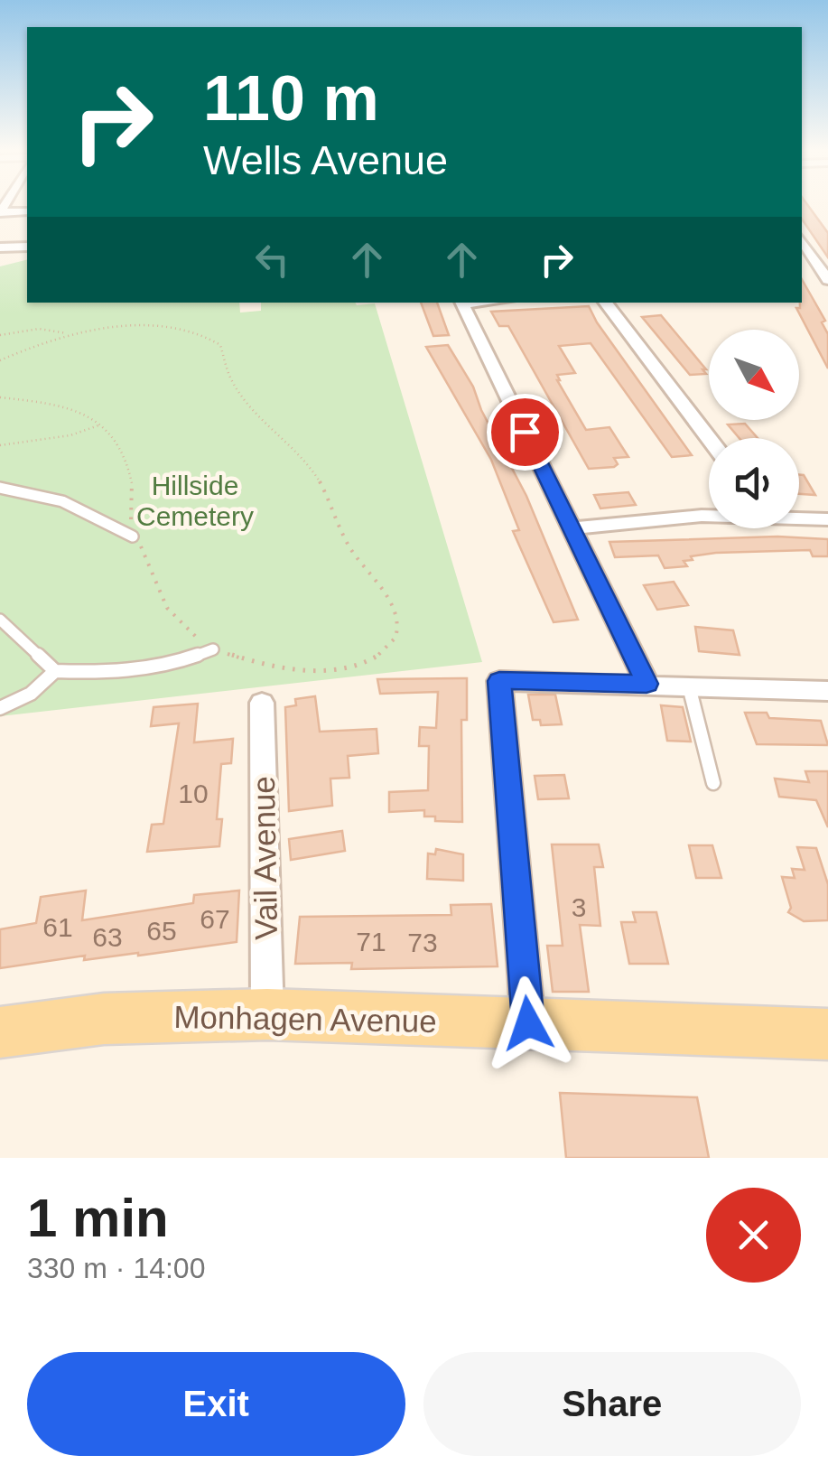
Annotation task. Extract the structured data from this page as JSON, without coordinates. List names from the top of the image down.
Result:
{
  "streets": {
    "main road": ["Monhagen Avenue"],
    "street": ["Vail Avenue"]
  },
  "crossings": [
    ["Vail Avenue", "Monhagen Avenue"]
  ],
  "parks": ["Hillside Cemetery"],
  "house_numbers": [
    "10",
    "3",
    "67",
    "61",
    "65",
    "63",
    "71",
    "73"
  ],
  "north": "bottom right",
  "page": {
    "turn": ["110 m", "Wells Avenue"],
    "heading": ["1 min", "330 m · 14:00"],
    "buttons": ["Exit", "Share"]
  }
}
